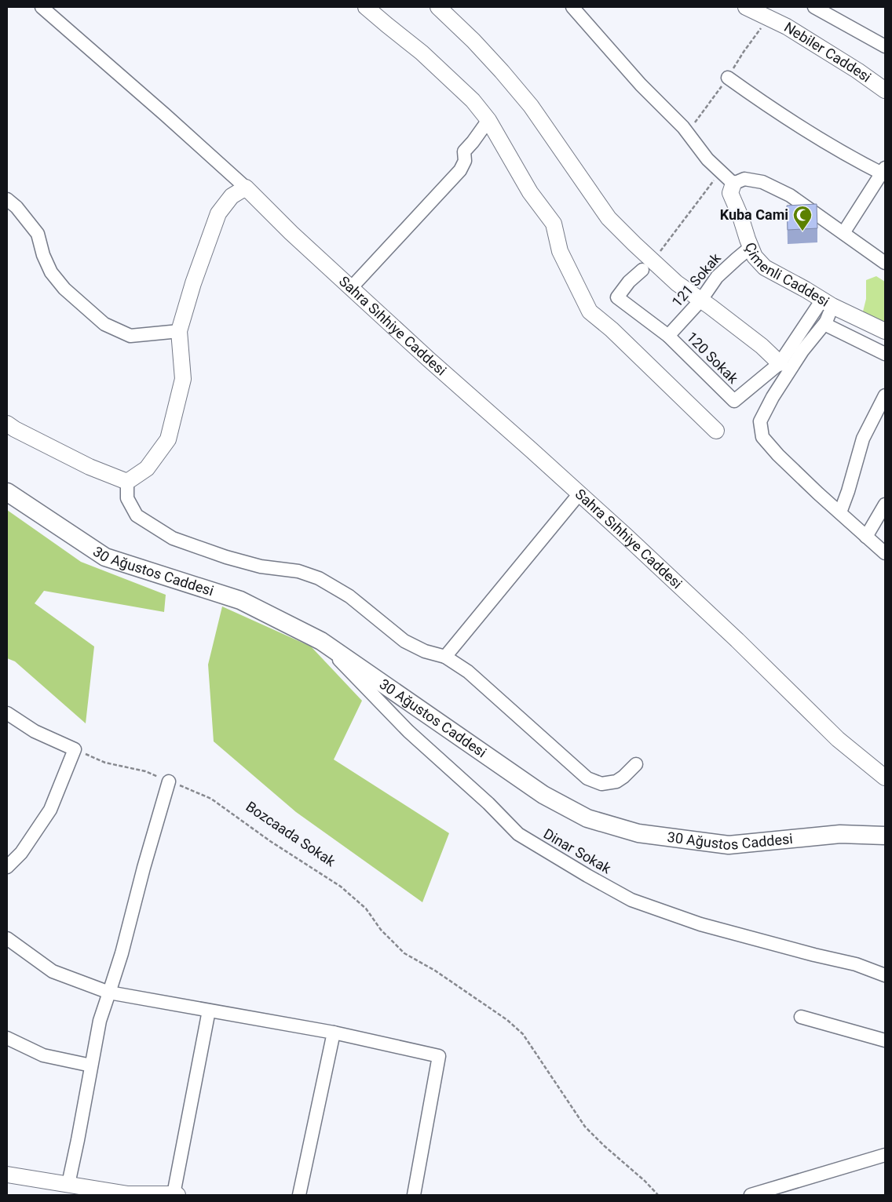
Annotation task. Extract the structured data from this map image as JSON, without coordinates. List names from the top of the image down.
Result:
{
  "streets": {
    "main road": ["30 Ağustos Caddesi"],
    "street": [
      "Nebiler Caddesi",
      "Çimenli Caddesi",
      "121 Sokak",
      "Sahra Sıhhiye Caddesi",
      "120 Sokak",
      "Dinar Sokak"
    ],
    "path": ["Bozcaada Sokak"]
  },
  "crossings": [
    ["Çimenli Caddesi", "121 Sokak"],
    ["121 Sokak", "120 Sokak"],
    ["30 Ağustos Caddesi", "Dinar Sokak"]
  ],
  "places": {
    "mosque": ["Kuba Cami"]
  }
}
